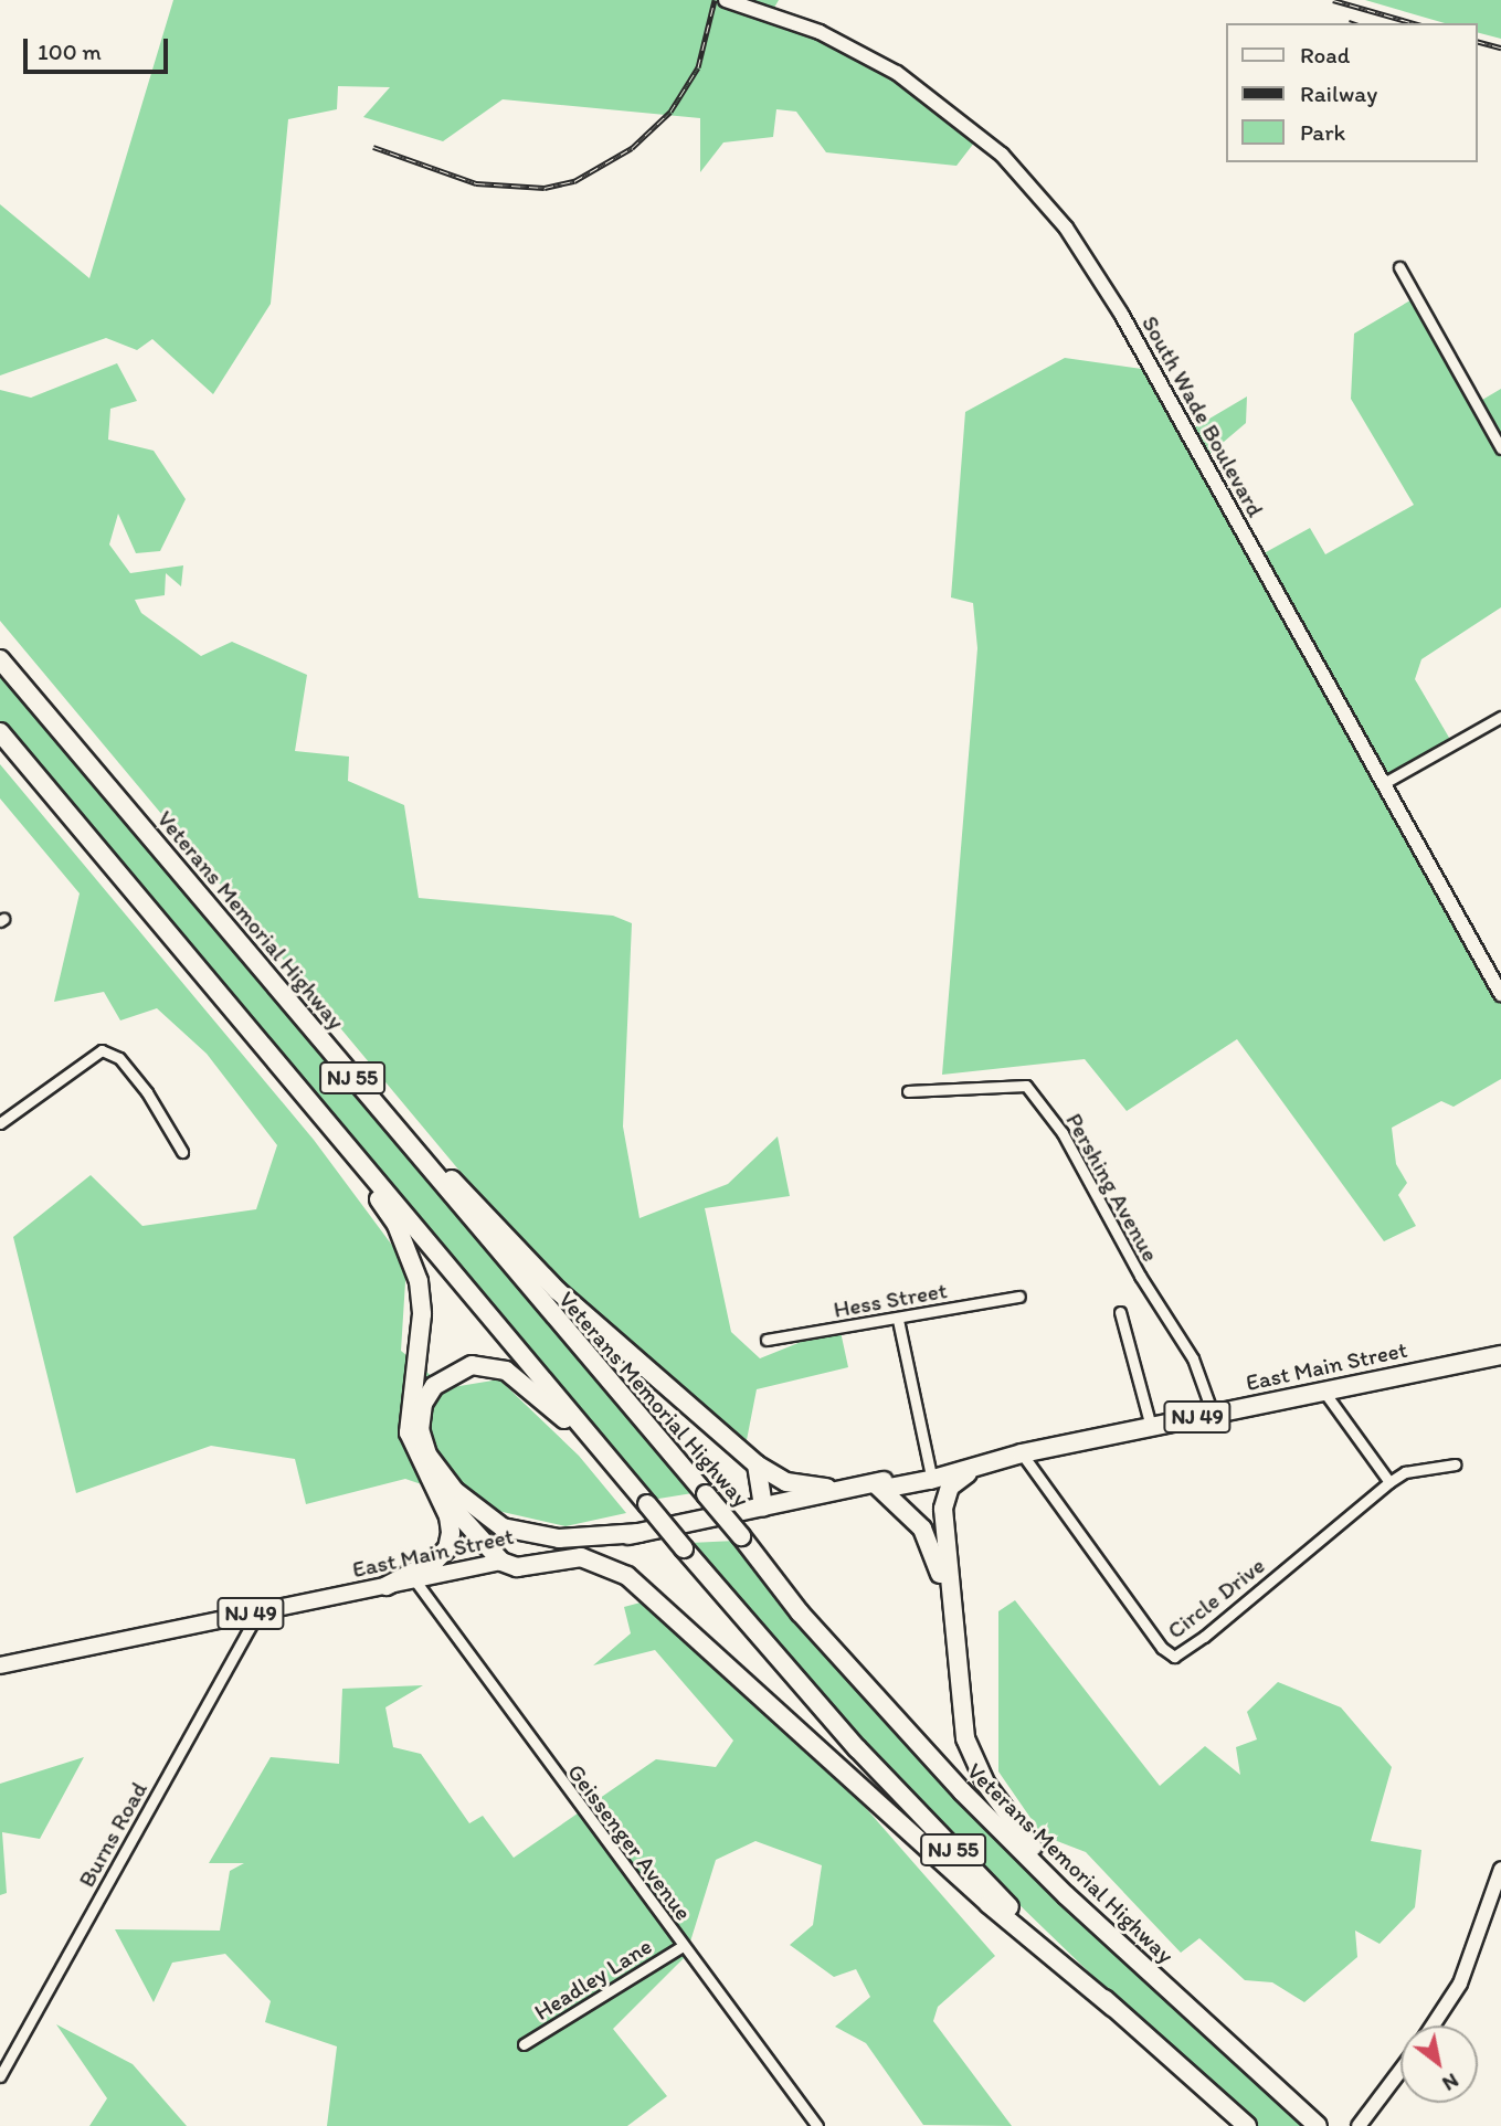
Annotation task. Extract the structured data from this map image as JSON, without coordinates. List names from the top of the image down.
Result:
{
  "streets": {
    "highway": [
      "Veterans Memorial Highway",
      "NJ 55",
      "East Main Street",
      "NJ 49"
    ],
    "main road": ["South Wade Boulevard"],
    "street": [
      "Pershing Avenue",
      "Hess Street",
      "Circle Drive",
      "Burns Road",
      "Geissenger Avenue",
      "Headley Lane"
    ]
  },
  "crossings": [
    ["Pershing Avenue", "East Main Street"],
    ["East Main Street", "Circle Drive"],
    ["East Main Street", "Burns Road"],
    ["East Main Street", "Geissenger Avenue"],
    ["Geissenger Avenue", "Headley Lane"]
  ],
  "legend": ["Road", "Railway", "Park"],
  "scale_bar": "100 m",
  "north": "bottom right"
}
